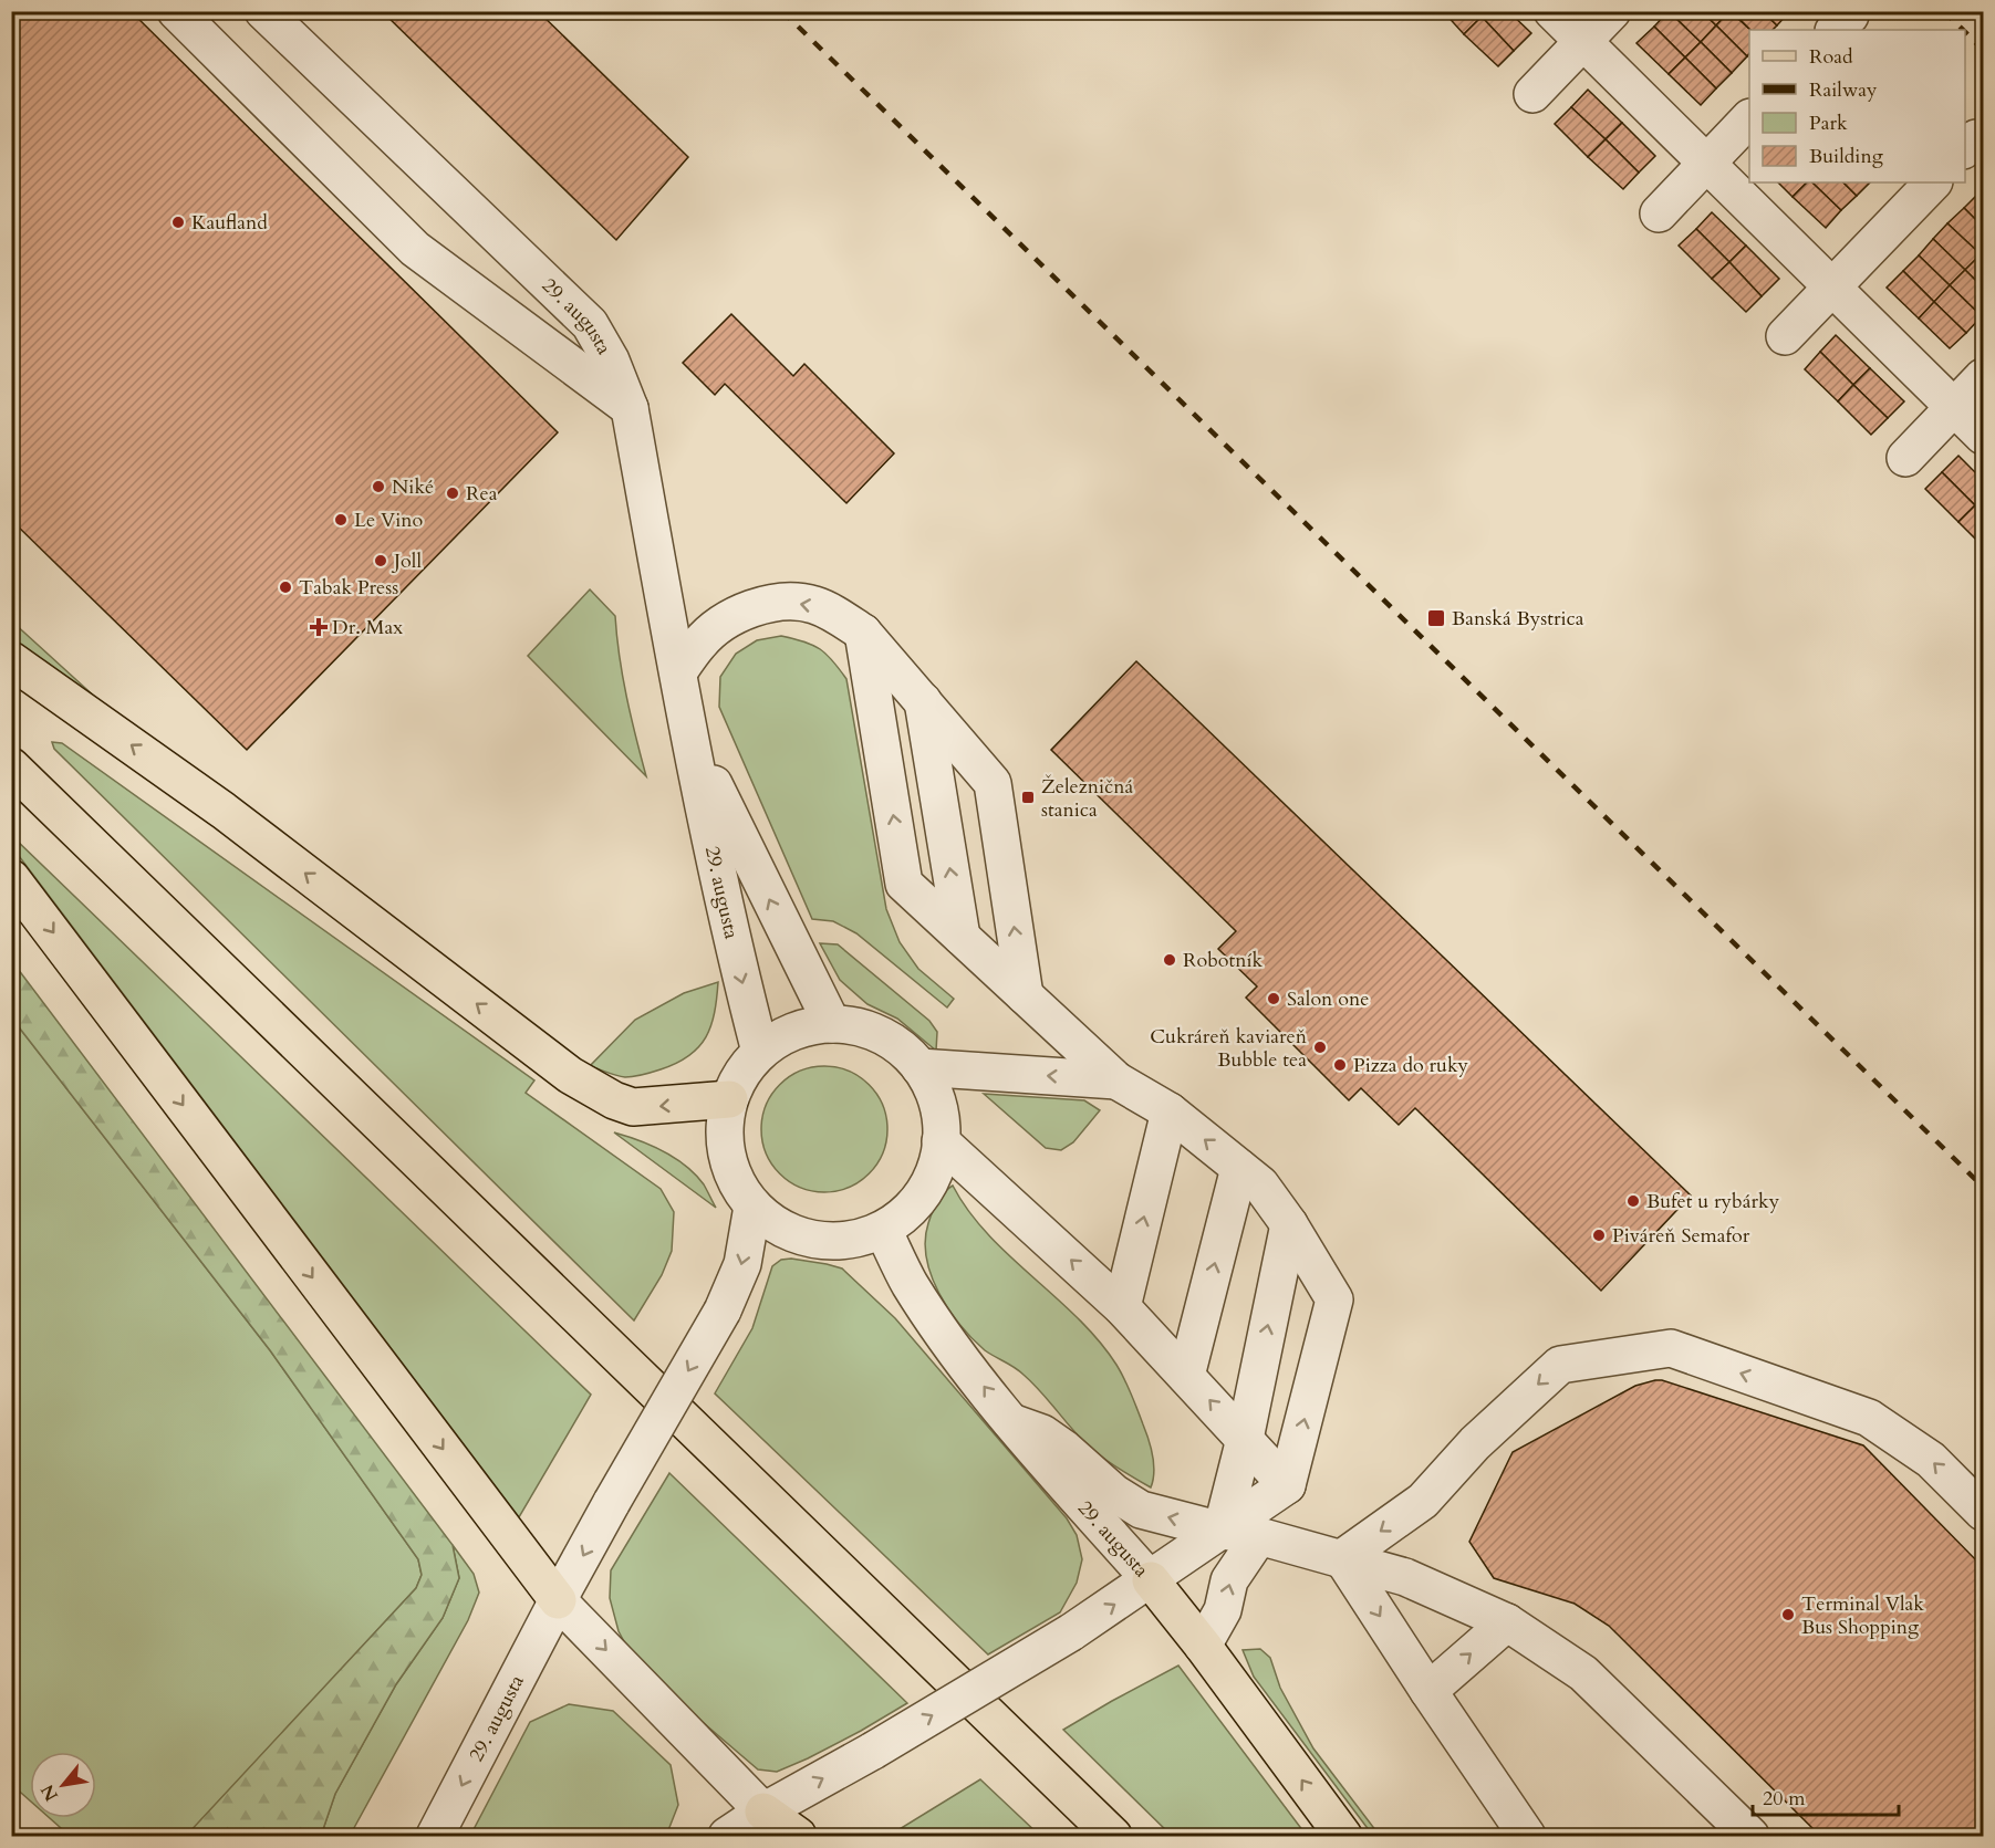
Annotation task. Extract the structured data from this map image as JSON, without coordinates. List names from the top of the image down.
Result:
{
  "streets": {
    "street": ["29. augusta"]
  },
  "places": {
    "other": [
      "Kaufland",
      "Niké",
      "Rea",
      "Le Vino",
      "Joll",
      "Tabak Press",
      "Robotník",
      "Salon one",
      "Cukráreň kaviareň Bubble tea",
      "Pizza do ruky",
      "Bufet u rybárky",
      "Piváreň Semafor",
      "Terminal Vlak Bus Shopping"
    ],
    "transit": ["Banská Bystrica", "Železničná stanica"],
    "health": ["Dr. Max"]
  },
  "legend": [
    "Road",
    "Railway",
    "Park",
    "Building"
  ],
  "scale_bar": "20 m",
  "north": "bottom left"
}
